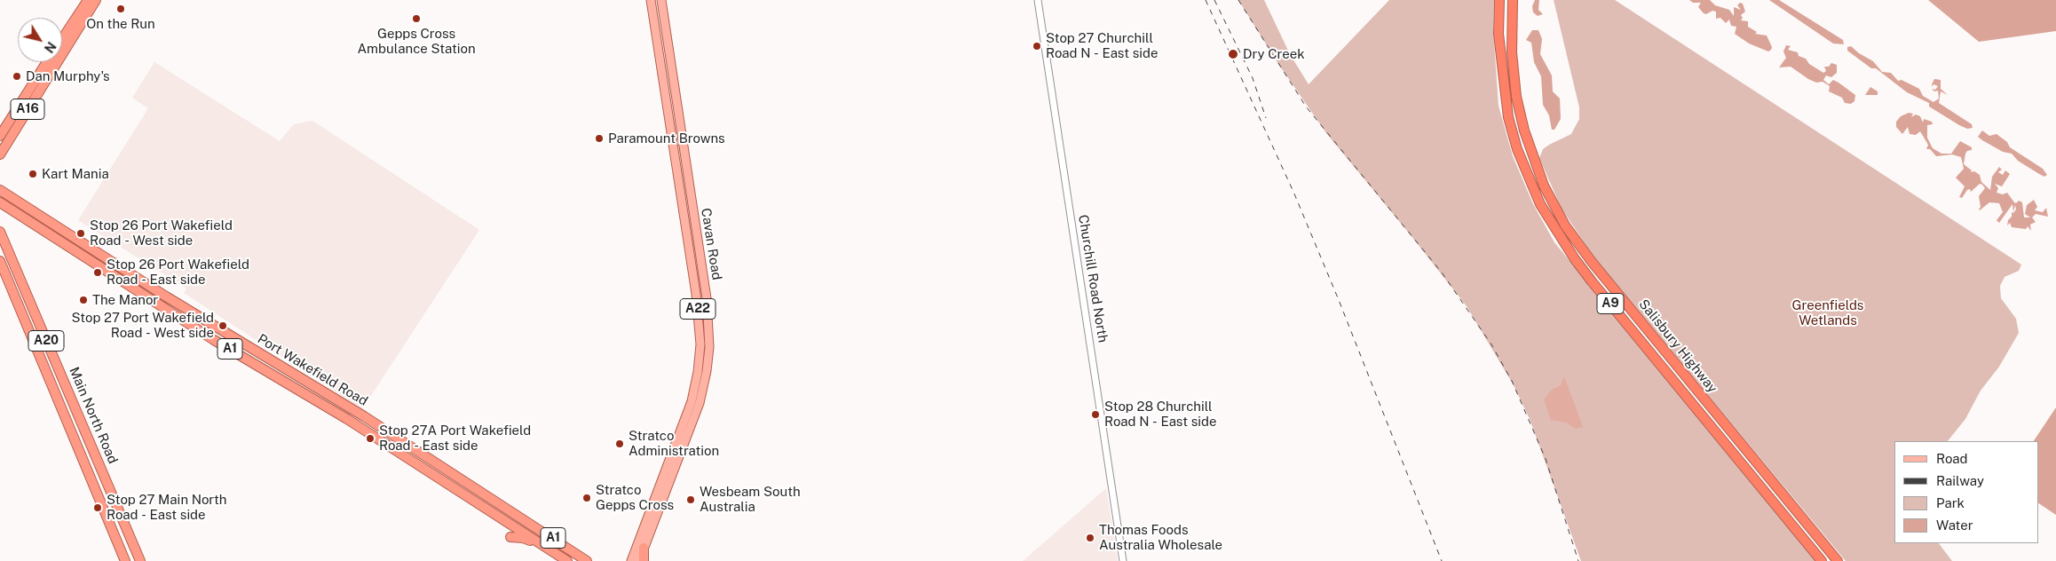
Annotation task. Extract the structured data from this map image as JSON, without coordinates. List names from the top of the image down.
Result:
{
  "streets": {
    "highway": [
      "A16",
      "A9",
      "A20",
      "Salisbury Highway",
      "A1",
      "Port Wakefield Road",
      "Main North Road"
    ],
    "main road": ["Cavan Road", "A22"],
    "street": ["Churchill Road North"]
  },
  "parks": ["Greenfields Wetlands"],
  "places": [
    "On the Run",
    "Gepps Cross Ambulance Station",
    "Stop 27 Churchill Road N - East side",
    "Dry Creek",
    "Dan Murphy's",
    "Paramount Browns",
    "Kart Mania",
    "Stop 26 Port Wakefield Road - West side",
    "Stop 26 Port Wakefield Road - East side",
    "The Manor",
    "Stop 27 Port Wakefield Road - West side",
    "Stop 28 Churchill Road N - East side",
    "Stop 27A Port Wakefield Road - East side",
    "Stratco Administration",
    "Stratco Gepps Cross",
    "Wesbeam South Australia",
    "Stop 27 Main North Road - East side",
    "Thomas Foods Australia Wholesale"
  ],
  "legend": [
    "Road",
    "Railway",
    "Park",
    "Water"
  ],
  "north": "bottom right"
}
